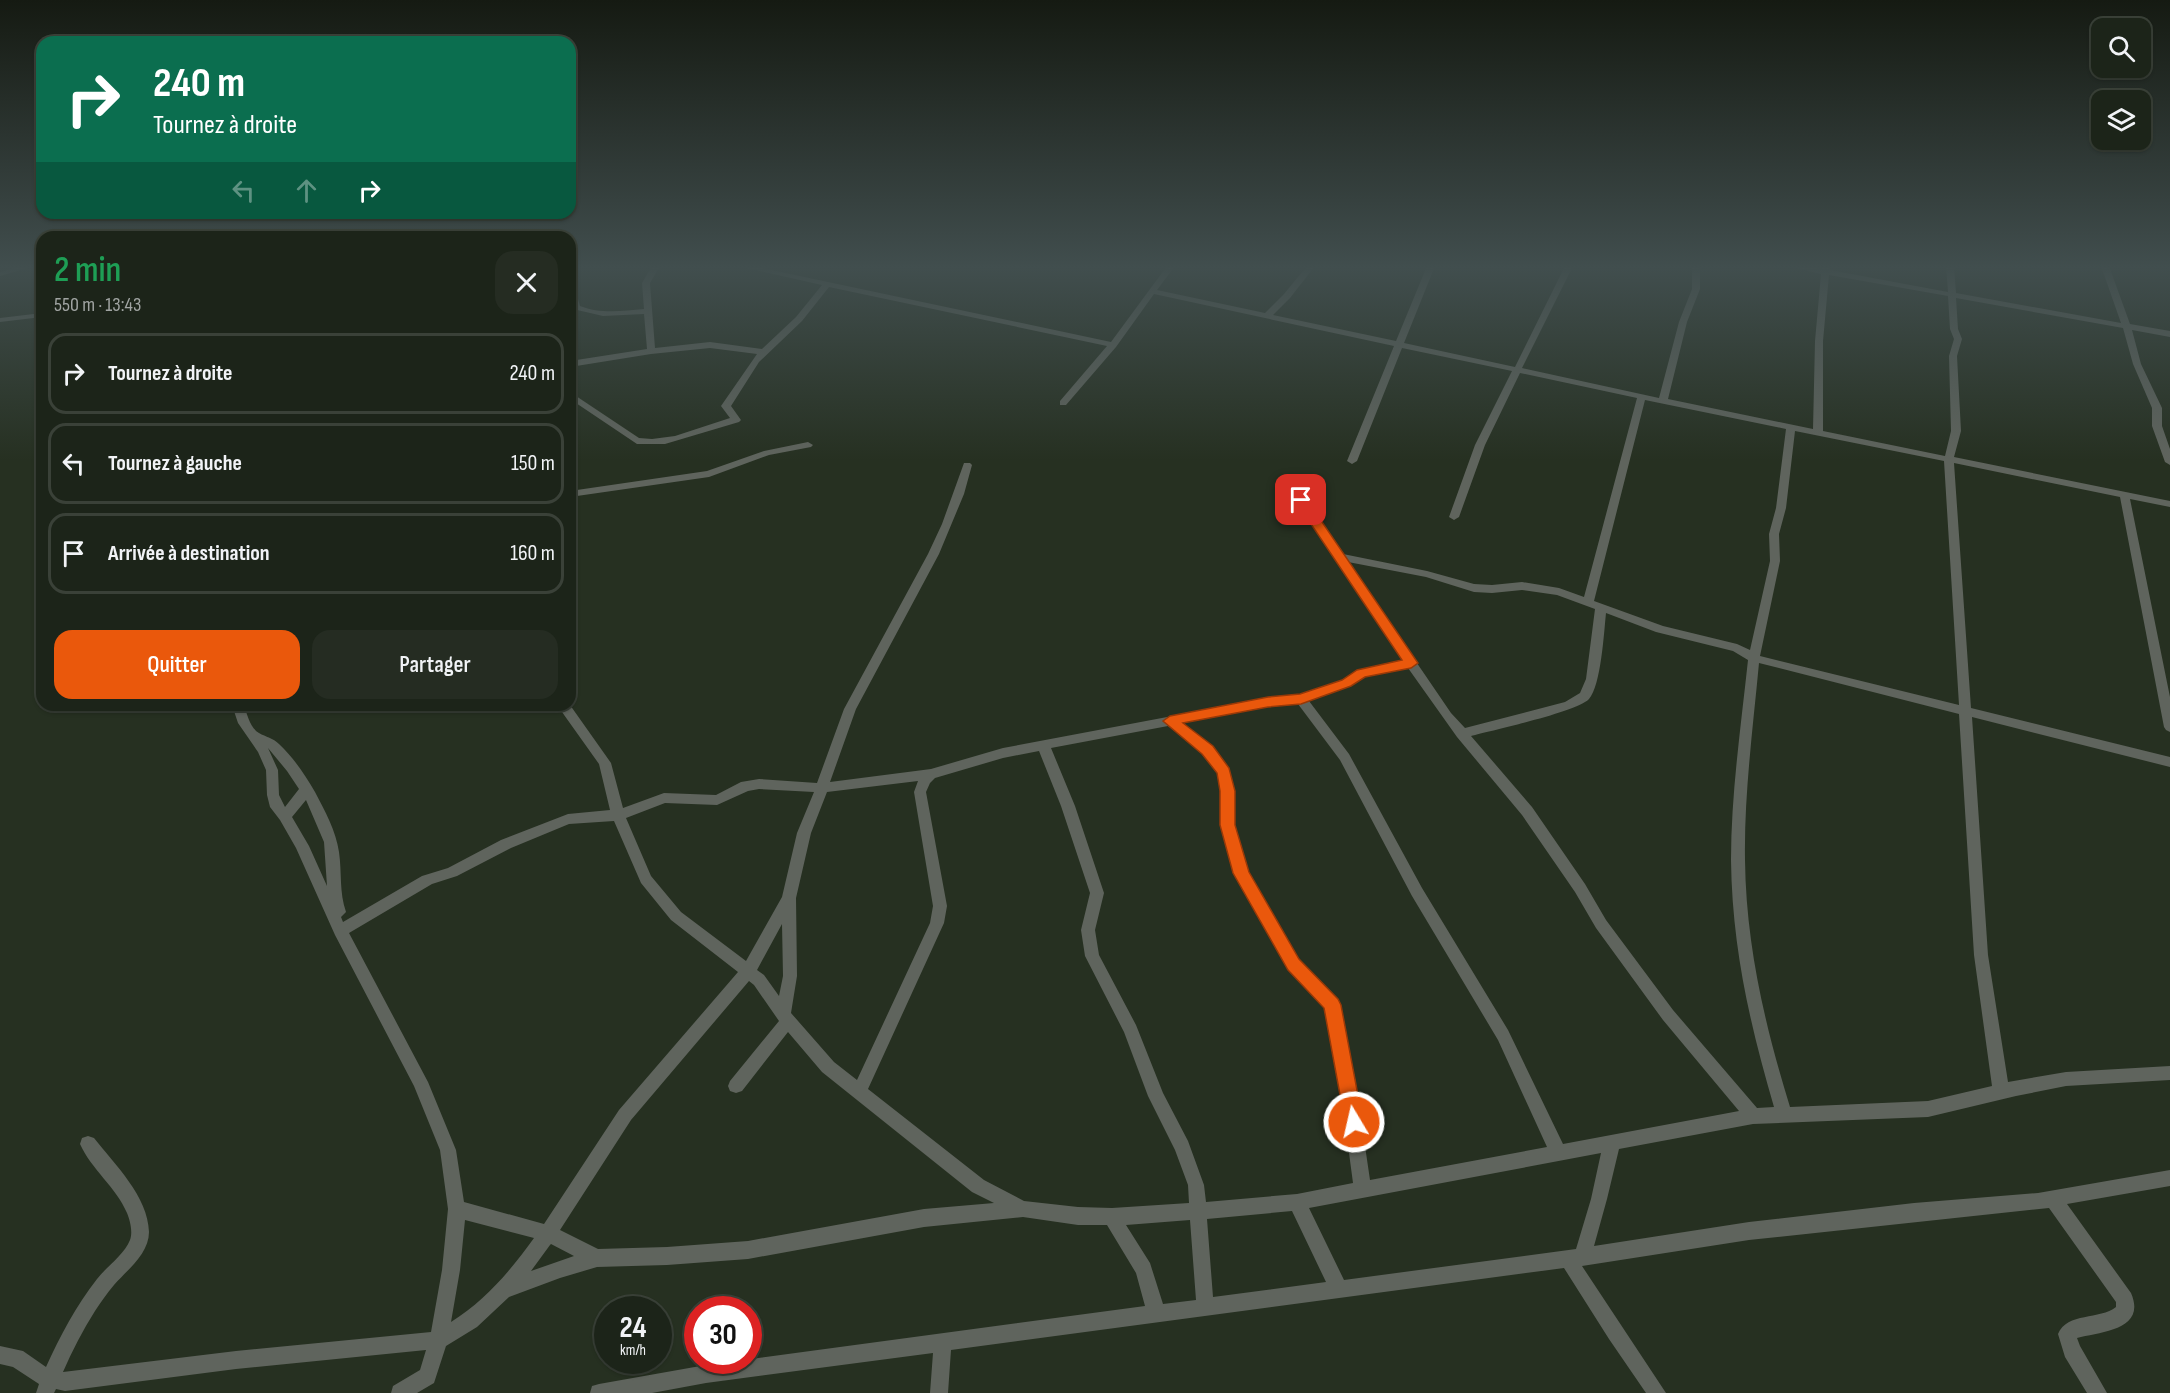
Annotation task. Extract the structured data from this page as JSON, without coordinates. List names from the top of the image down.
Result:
{
  "page": {
    "turn": ["240 m", "Tournez à droite"],
    "heading": ["2 min", "550 m · 13:43"],
    "list": [
      {
        "name": "Tournez à droite",
        "value": "240 m"
      },
      {
        "name": "Tournez à gauche",
        "value": "150 m"
      },
      {
        "name": "Arrivée à destination",
        "value": "160 m"
      }
    ],
    "buttons": ["Quitter", "Partager"],
    "speed": "24 km/h",
    "limit": "30"
  }
}
